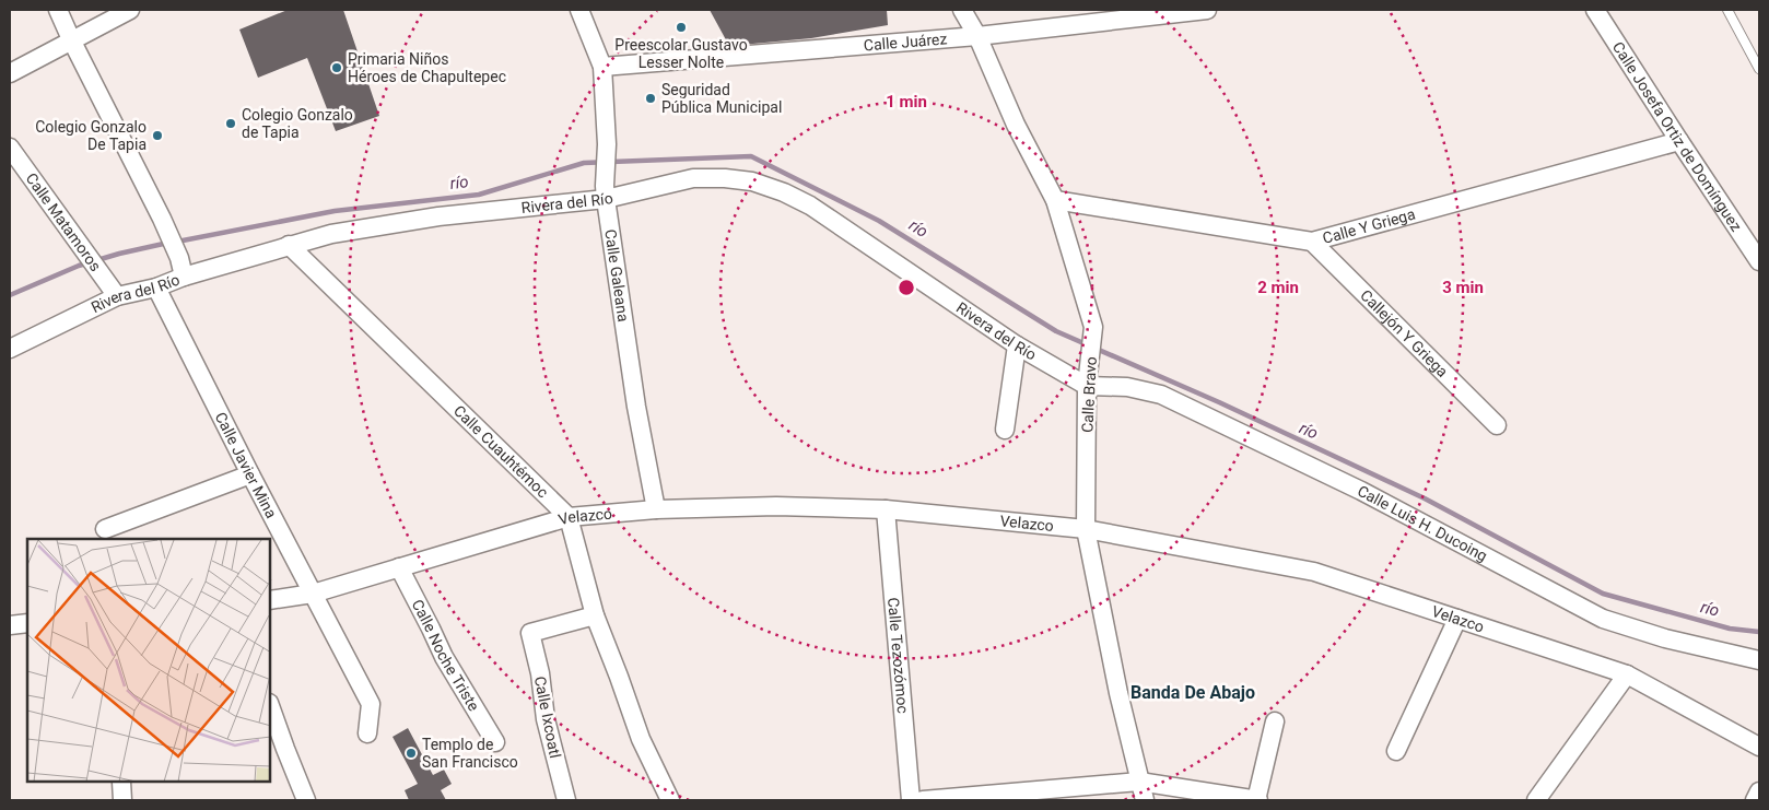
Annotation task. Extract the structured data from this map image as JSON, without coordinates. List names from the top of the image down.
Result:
{
  "streets": {
    "street": [
      "Calle Juárez",
      "Calle Josefa Ortiz de Domínguez",
      "Rivera del Río",
      "Calle Matamoros",
      "Calle Y Griega",
      "Calle Galeana",
      "Callejón Y Griega",
      "Calle Bravo",
      "Calle Cuauhtémoc",
      "Calle Javier Mina",
      "Velazco",
      "Calle Luis H. Ducoing",
      "Calle Tezozómoc",
      "Calle Noche Triste",
      "Calle Ixcoatl"
    ]
  },
  "crossings": [
    ["Calle Juárez", "Calle Galeana"],
    ["Calle Juárez", "Calle Bravo"],
    ["Calle Josefa Ortiz de Domínguez", "Calle Y Griega"],
    ["Rivera del Río", "Calle Matamoros"],
    ["Rivera del Río", "Calle Galeana"],
    ["Rivera del Río", "Calle Bravo"],
    ["Rivera del Río", "Calle Cuauhtémoc"],
    ["Rivera del Río", "Calle Javier Mina"],
    ["Rivera del Río", "Calle Luis H. Ducoing"],
    ["Calle Y Griega", "Callejón Y Griega"],
    ["Calle Y Griega", "Calle Bravo"],
    ["Calle Galeana", "Velazco"],
    ["Calle Bravo", "Velazco"],
    ["Calle Bravo", "Calle Luis H. Ducoing"],
    ["Calle Cuauhtémoc", "Velazco"],
    ["Calle Javier Mina", "Velazco"],
    ["Velazco", "Calle Tezozómoc"],
    ["Velazco", "Calle Noche Triste"]
  ],
  "districts": ["Banda De Abajo"],
  "water": ["río"],
  "places": [
    "Preescolar Gustavo Lesser Nolte",
    "Primaria Niños Héroes de Chapultepec",
    "Seguridad Pública Municipal",
    "Colegio Gonzalo de Tapia",
    "Colegio Gonzalo De Tapia",
    "Templo de San Francisco"
  ],
  "rings": ["1 min", "2 min", "3 min"]
}
